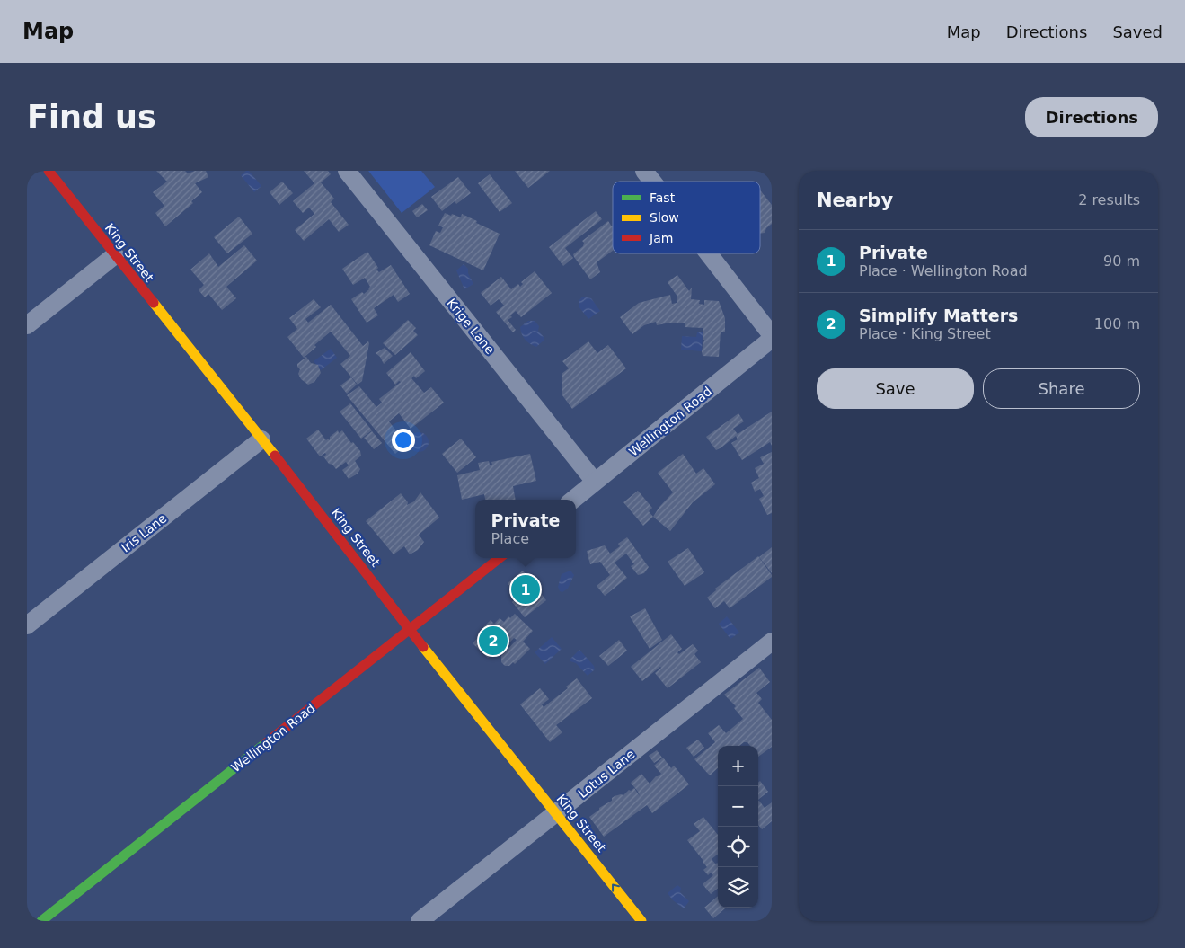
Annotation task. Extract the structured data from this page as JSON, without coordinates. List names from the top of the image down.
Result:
{
  "streets": {
    "street": [
      "King Street",
      "Krige Lane",
      "Wellington Road",
      "Iris Lane",
      "Lotus Lane"
    ]
  },
  "crossings": [
    ["King Street", "Wellington Road"],
    ["King Street", "Iris Lane"],
    ["King Street", "Lotus Lane"],
    ["Krige Lane", "Wellington Road"]
  ],
  "legend": ["Fast", "Slow", "Jam"],
  "page": {
    "header": "Map",
    "nav": ["Map", "Directions", "Saved"],
    "buttons": [
      "Directions",
      ["Save", "Share"]
    ],
    "title": "Find us",
    "heading": ["Nearby", "2 results"],
    "list": [
      {
        "mark": "1",
        "name": "Private",
        "note": "Place · Wellington Road",
        "value": "90 m"
      },
      {
        "mark": "2",
        "name": "Simplify Matters",
        "note": "Place · King Street",
        "value": "100 m"
      }
    ],
    "popup": ["Private", "Place"],
    "pins": ["1", "2"],
    "map_buttons": ["+", "−"]
  }
}
